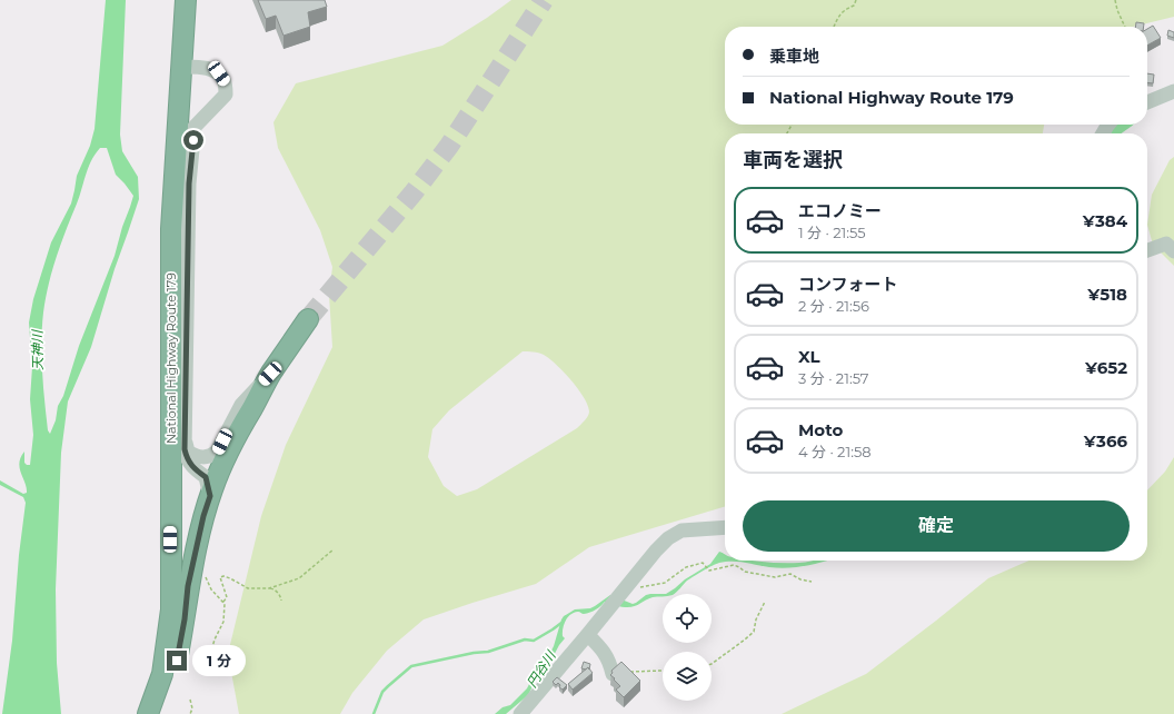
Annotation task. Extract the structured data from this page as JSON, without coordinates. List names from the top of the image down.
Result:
{
  "streets": {
    "highway": ["National Highway Route 179"]
  },
  "water": ["天神川", "円谷川"],
  "page": {
    "banner": ["乗車地", "National Highway Route 179"],
    "heading": "車両を選択",
    "list": [
      {
        "name": "エコノミー",
        "note": "1 分 · 21:55",
        "value": "¥384"
      },
      {
        "name": "コンフォート",
        "note": "2 分 · 21:56",
        "value": "¥518"
      },
      {
        "name": "XL",
        "note": "3 分 · 21:57",
        "value": "¥652"
      },
      {
        "name": "Moto",
        "note": "4 分 · 21:58",
        "value": "¥366"
      }
    ],
    "buttons": "確定",
    "bubble": "1 分"
  }
}
